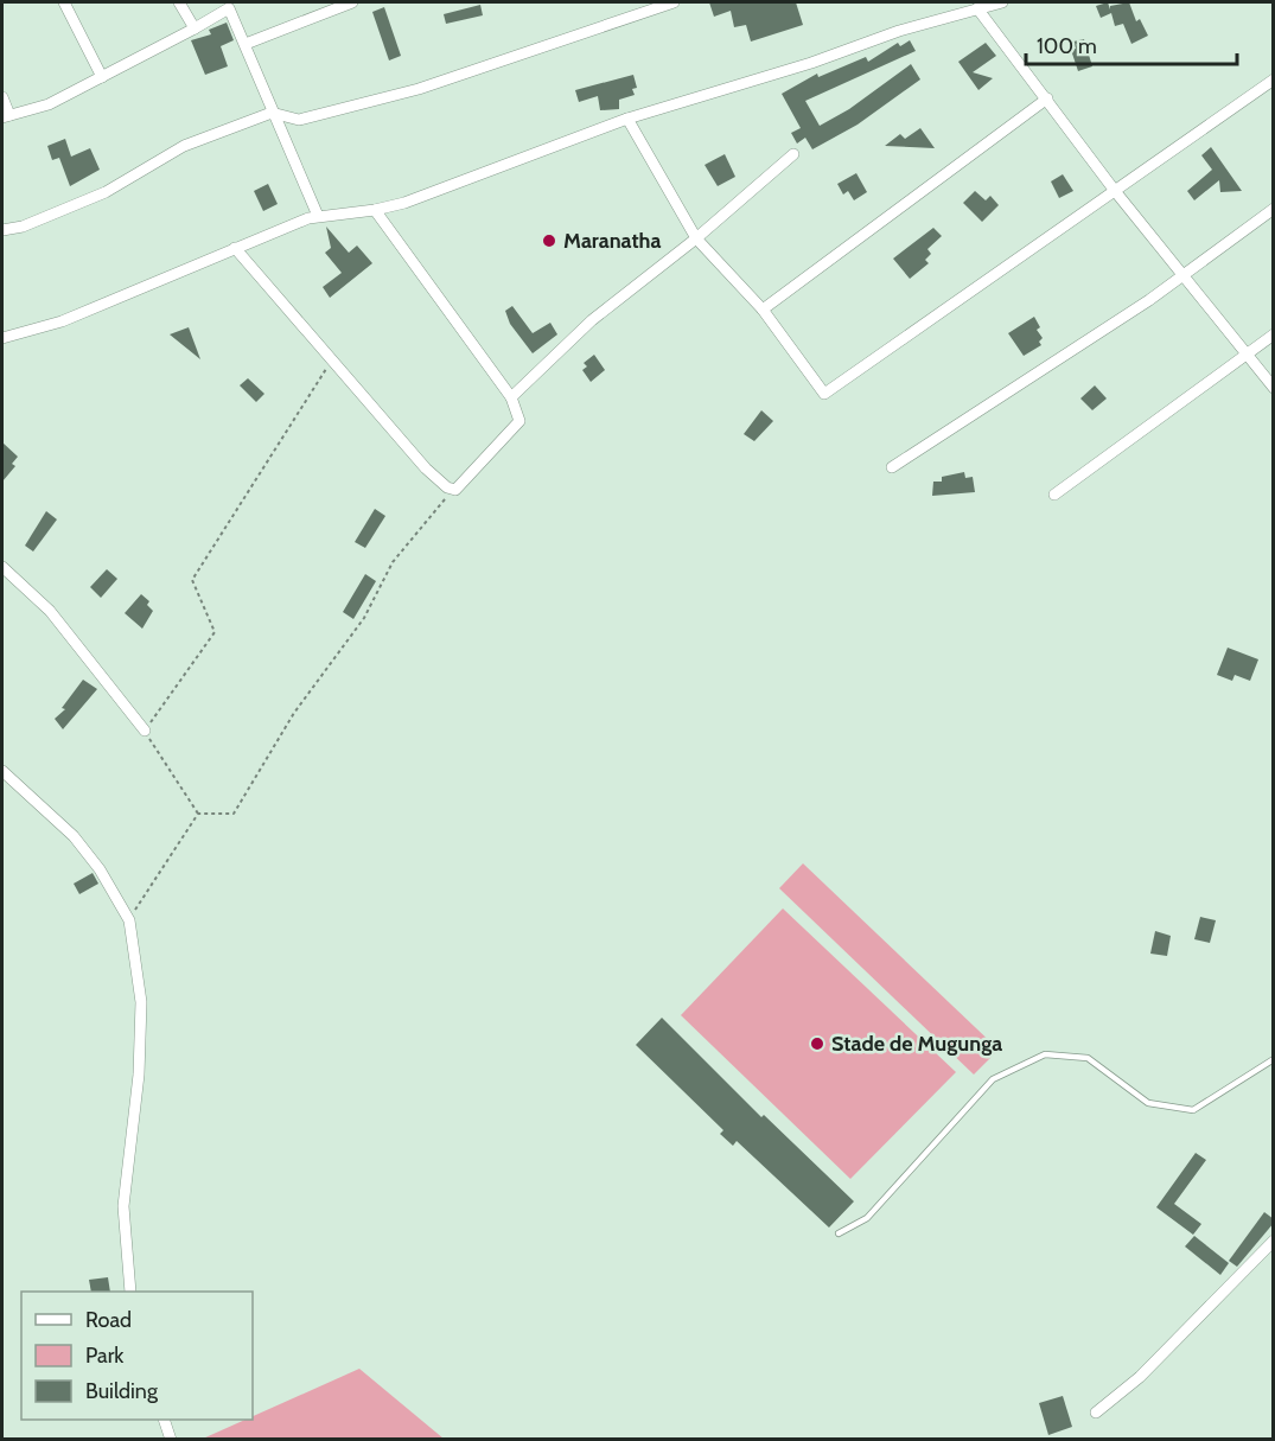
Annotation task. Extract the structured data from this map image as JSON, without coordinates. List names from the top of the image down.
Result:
{
  "places": ["Maranatha", "Stade de Mugunga"],
  "legend": ["Road", "Park", "Building"],
  "scale_bar": "100 m"
}
